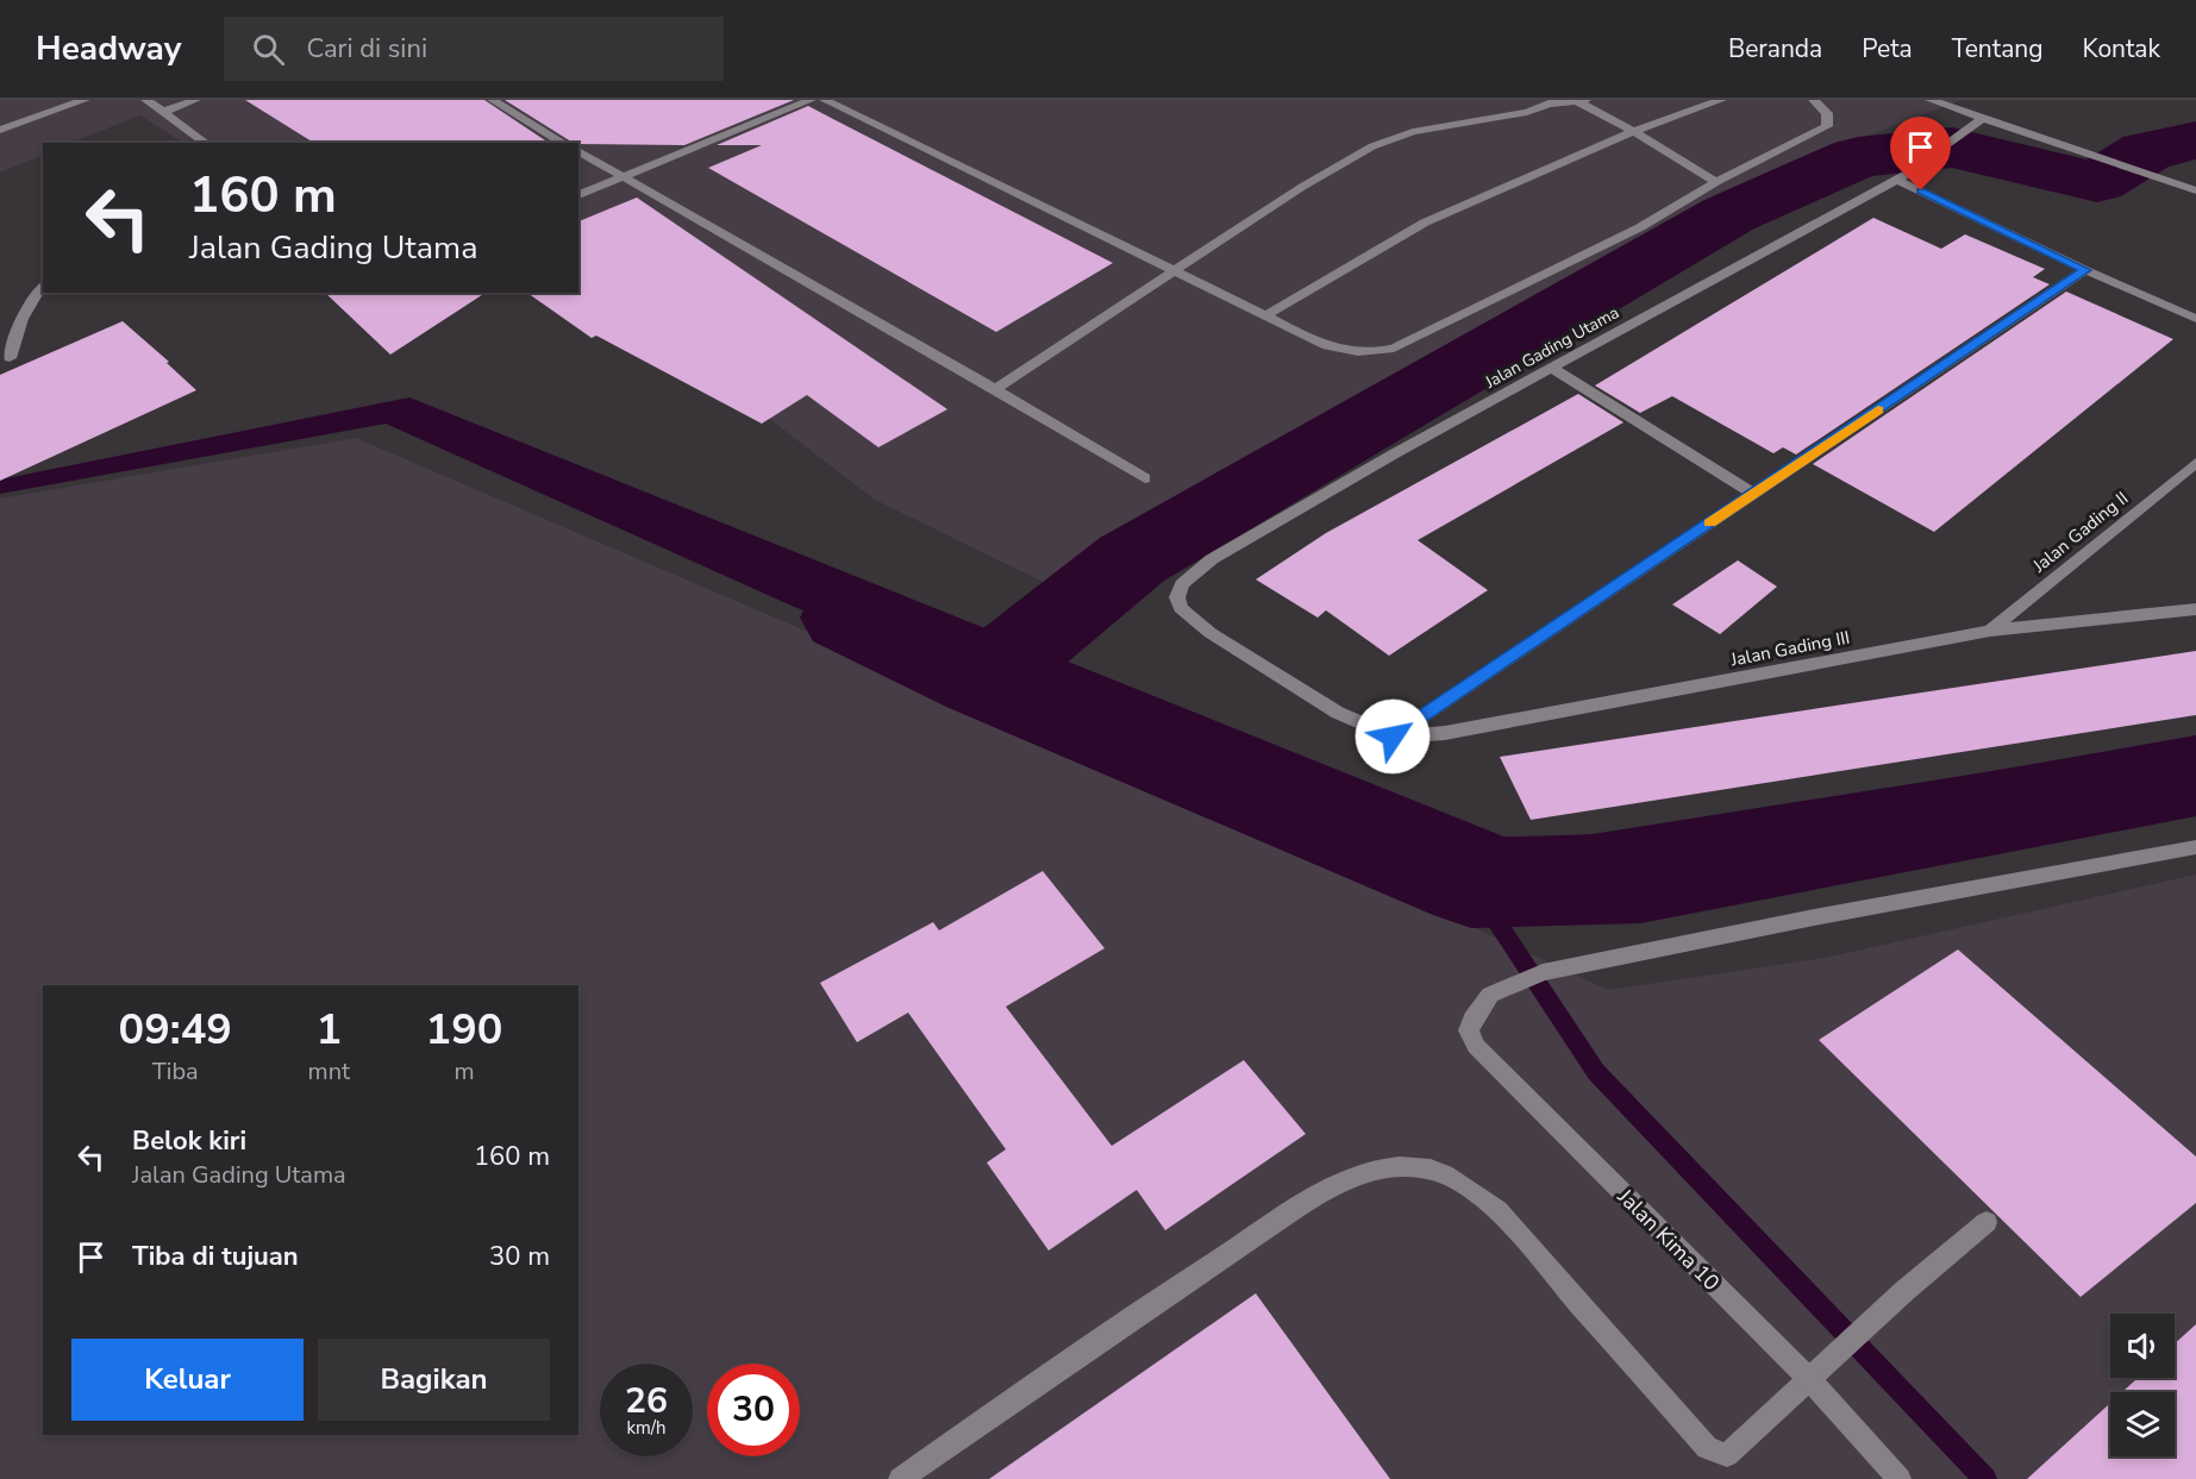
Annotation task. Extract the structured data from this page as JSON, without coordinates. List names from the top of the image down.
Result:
{
  "streets": {
    "street": [
      "Jalan Gading Utama",
      "Jalan Gading II",
      "Jalan Gading III",
      "Jalan Kima 10"
    ]
  },
  "crossings": [
    ["Jalan Gading Utama", "Jalan Gading III"],
    ["Jalan Gading II", "Jalan Gading III"]
  ],
  "page": {
    "header": "Headway",
    "search": "Cari di sini",
    "nav": [
      "Beranda",
      "Peta",
      "Tentang",
      "Kontak"
    ],
    "turn": ["160 m", "Jalan Gading Utama"],
    "eta": [
      "09:49",
      "Tiba",
      "1",
      "mnt",
      "190",
      "m"
    ],
    "list": [
      {
        "name": "Belok kiri",
        "note": "Jalan Gading Utama",
        "value": "160 m"
      },
      {
        "name": "Tiba di tujuan",
        "value": "30 m"
      }
    ],
    "buttons": ["Keluar", "Bagikan"],
    "speed": "26 km/h",
    "limit": "30"
  }
}
